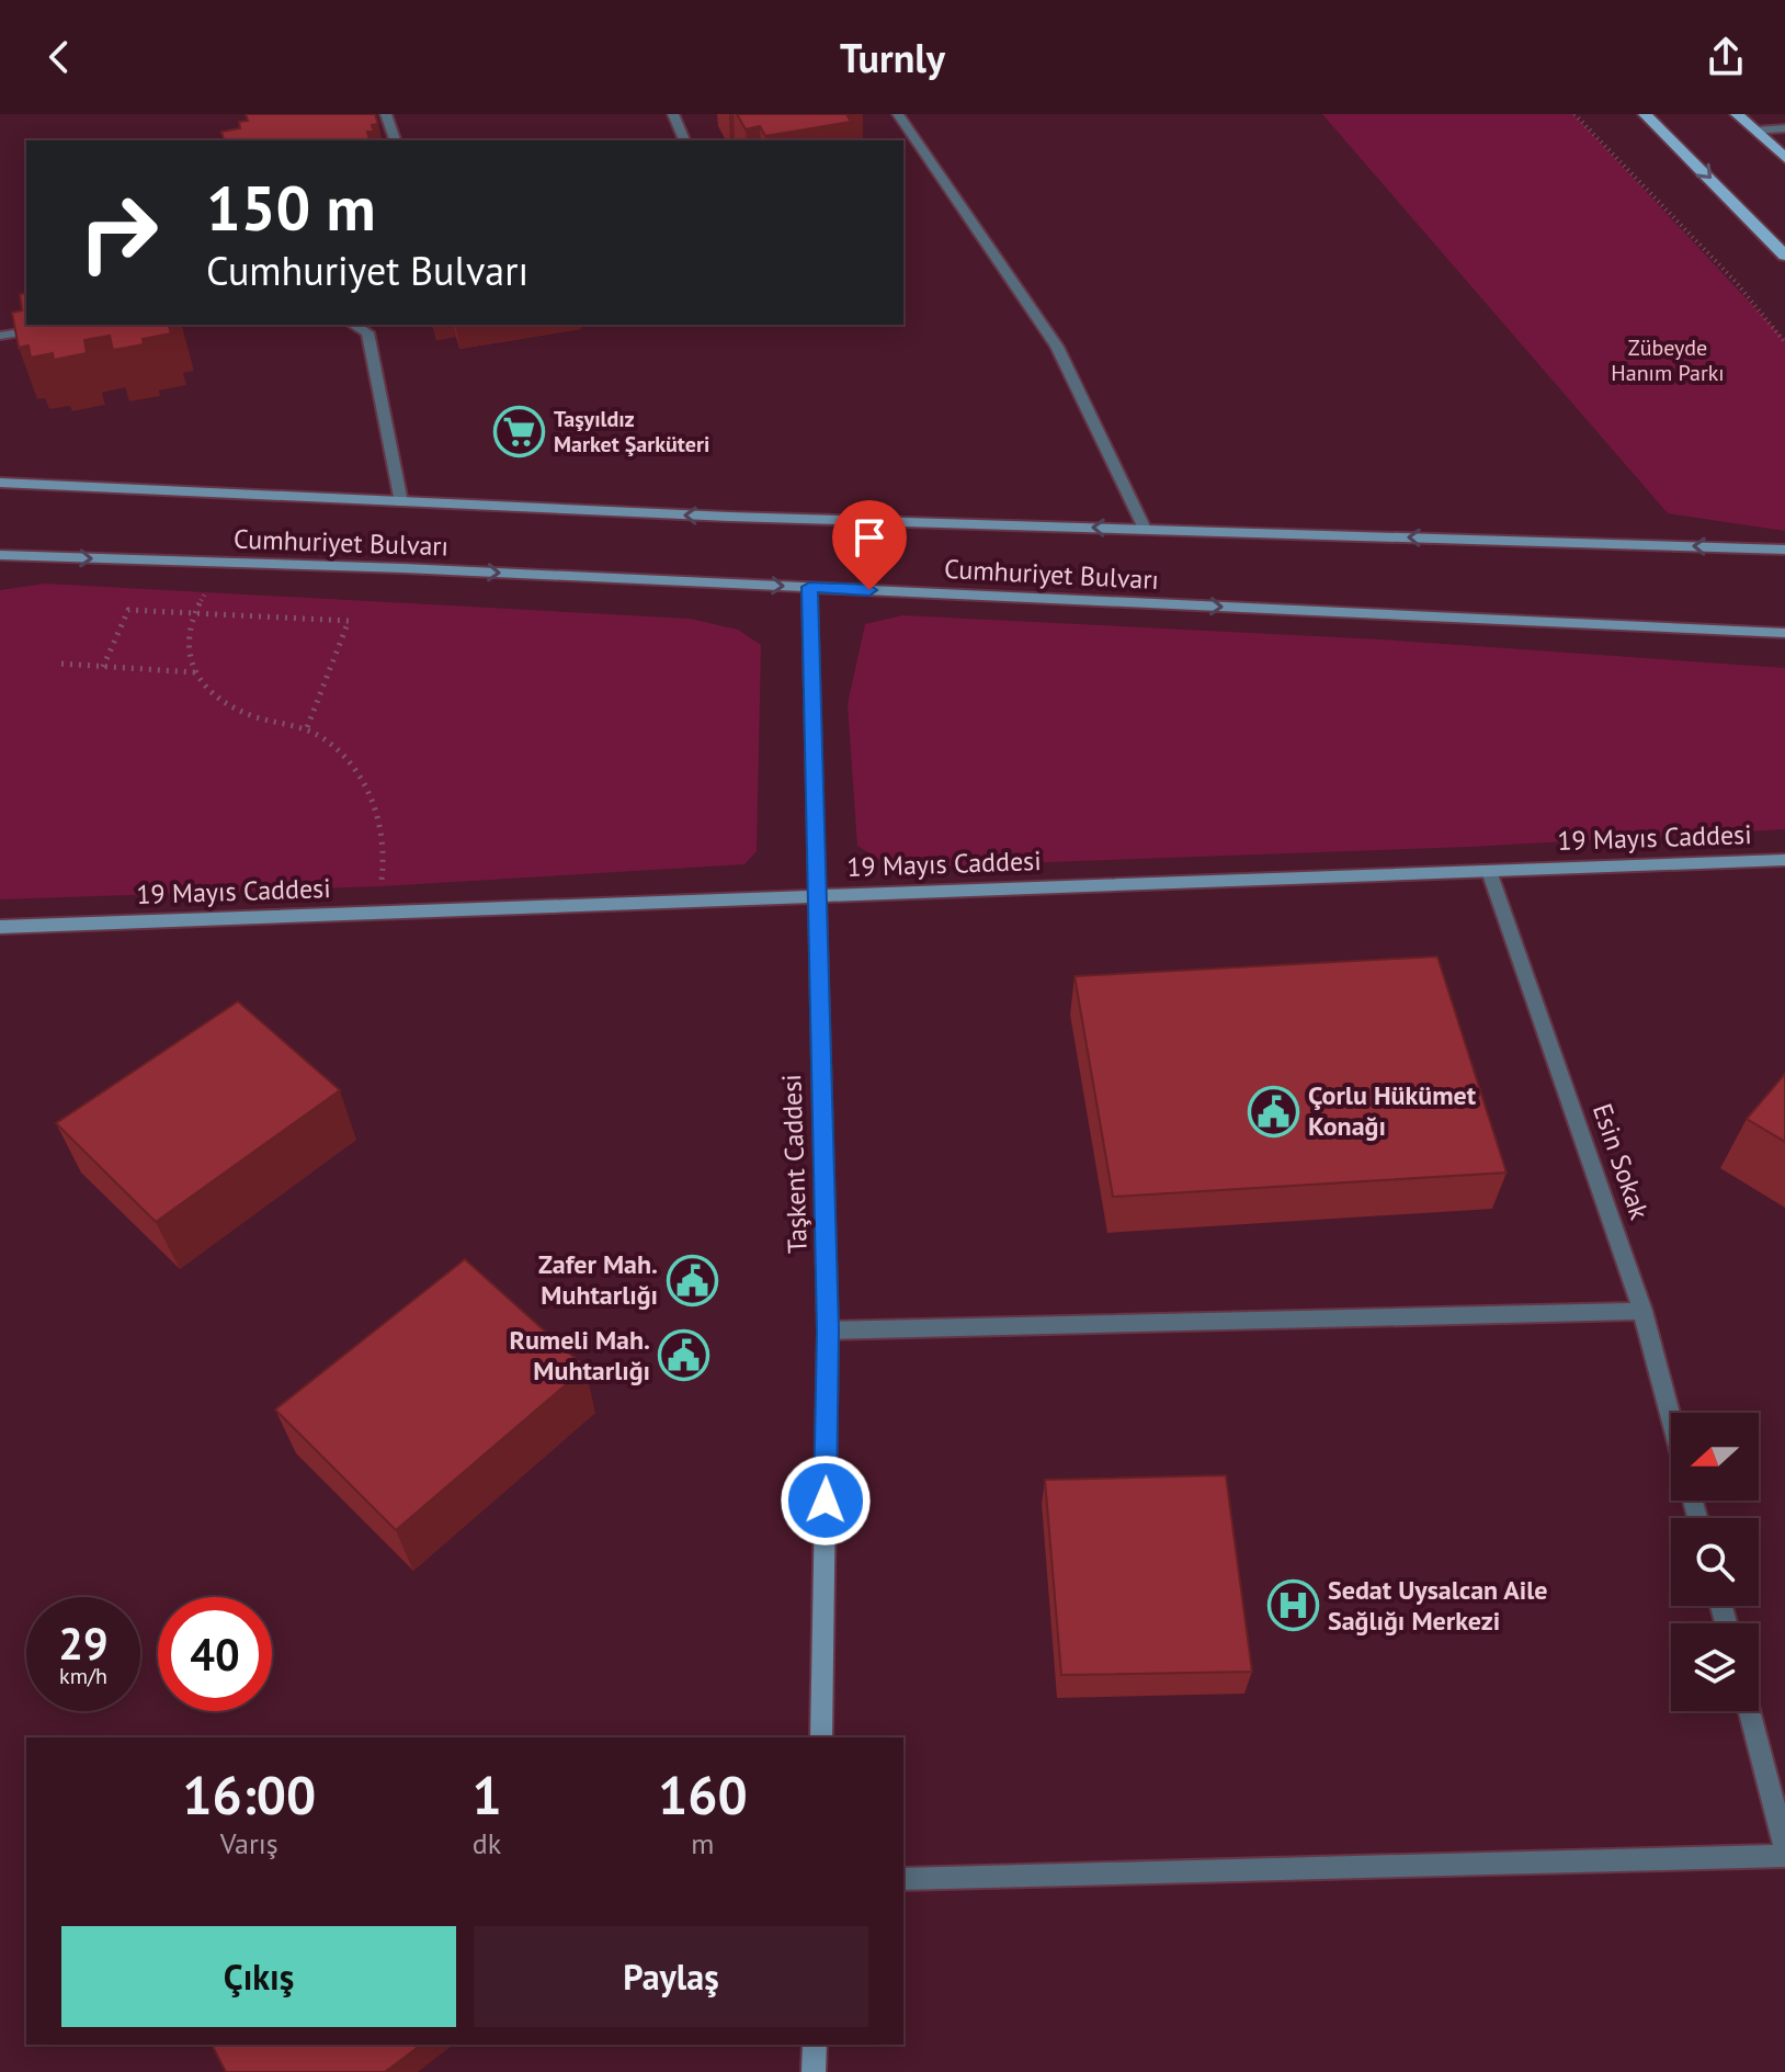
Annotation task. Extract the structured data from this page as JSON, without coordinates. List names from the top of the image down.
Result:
{
  "streets": {
    "main road": ["Cumhuriyet Bulvarı", "19 Mayıs Caddesi", "Taşkent Caddesi"],
    "street": ["Esin Sokak"]
  },
  "crossings": [
    ["Cumhuriyet Bulvarı", "Taşkent Caddesi"],
    ["19 Mayıs Caddesi", "Esin Sokak"],
    ["19 Mayıs Caddesi", "Taşkent Caddesi"]
  ],
  "parks": ["Zübeyde Hanım Parkı"],
  "places": {
    "supermarket": ["Taşyıldız Market Şarküteri"],
    "public building": ["Çorlu Hükümet Konağı", "Zafer Mah. Muhtarlığı", "Rumeli Mah. Muhtarlığı"],
    "hospital": ["Sedat Uysalcan Aile Sağlığı Merkezi"]
  },
  "north": "left",
  "page": {
    "header": "Turnly",
    "turn": ["150 m", "Cumhuriyet Bulvarı"],
    "speed": "29 km/h",
    "limit": "40",
    "eta": [
      "16:00",
      "Varış",
      "1",
      "dk",
      "160",
      "m"
    ],
    "buttons": ["Çıkış", "Paylaş"]
  }
}
